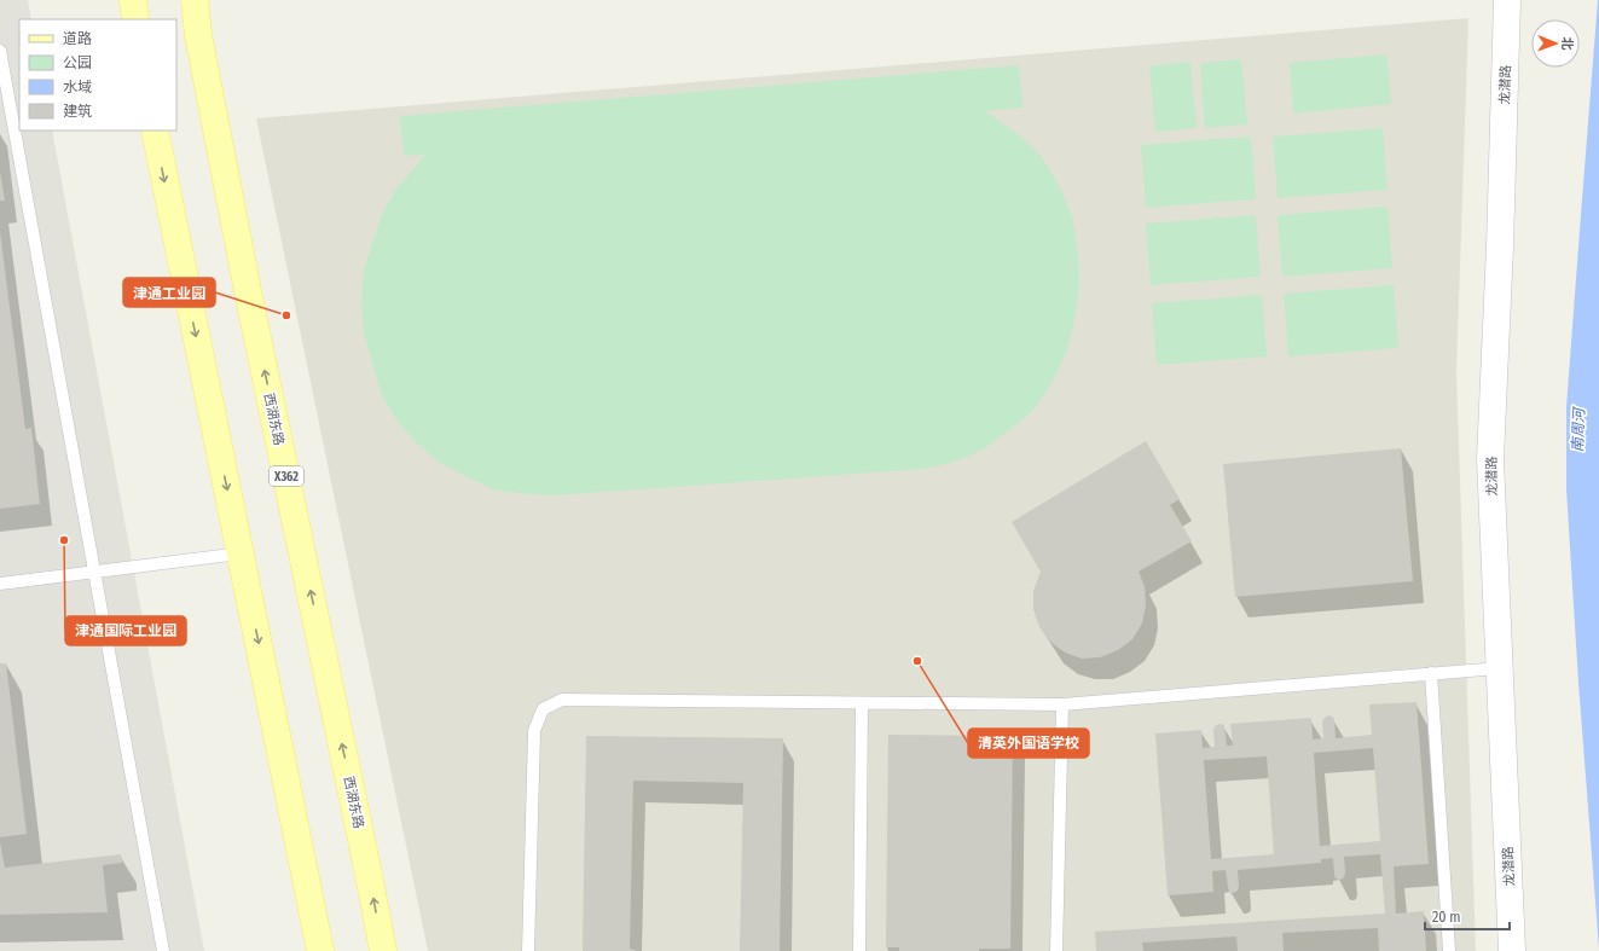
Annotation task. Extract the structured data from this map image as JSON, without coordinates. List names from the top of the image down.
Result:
{
  "streets": {
    "main road": ["西湖东路", "X362"],
    "street": ["龙潜路"]
  },
  "water": ["南周河"],
  "places": ["津通工业园", "津通国际工业园", "清英外国语学校"],
  "legend": [
    "道路",
    "公园",
    "水域",
    "建筑"
  ],
  "scale_bar": "20 m",
  "north": "right"
}
